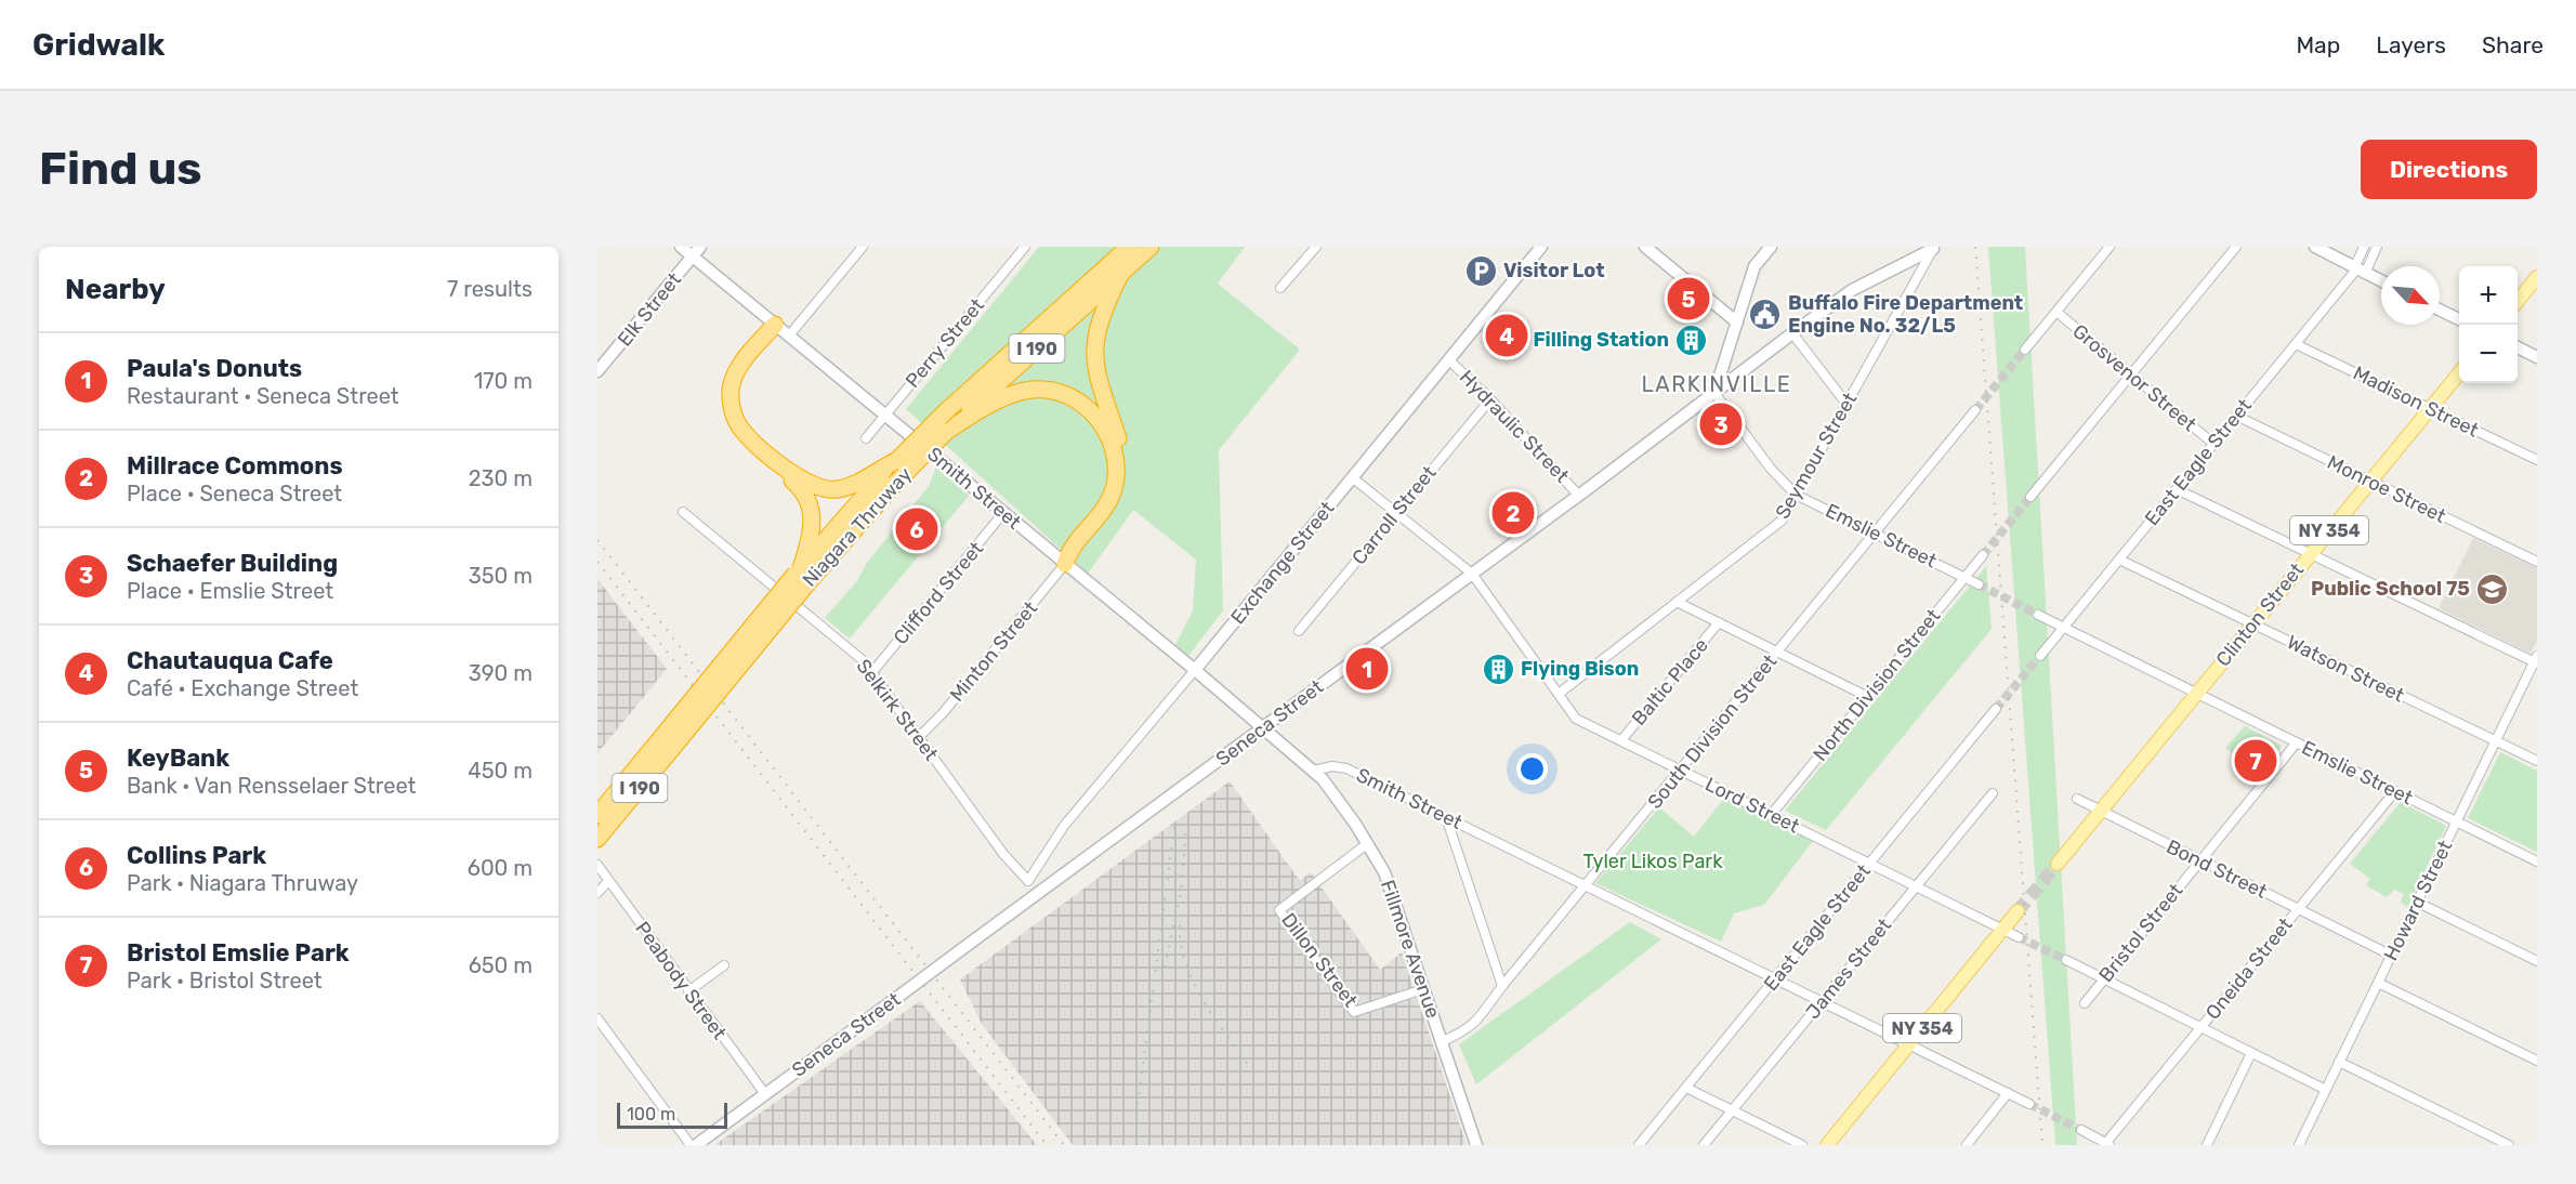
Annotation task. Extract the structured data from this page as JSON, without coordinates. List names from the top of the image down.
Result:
{
  "streets": {
    "highway": ["I 190", "Niagara Thruway"],
    "main road": ["NY 354", "Clinton Street"],
    "street": [
      "Elk Street",
      "Perry Street",
      "Grosvenor Street",
      "Madison Street",
      "Hydraulic Street",
      "Seymour Street",
      "East Eagle Street",
      "Smith Street",
      "Monroe Street",
      "Carroll Street",
      "Emslie Street",
      "Exchange Street",
      "Clifford Street",
      "Minton Street",
      "Watson Street",
      "Baltic Place",
      "North Division Street",
      "Selkirk Street",
      "Seneca Street",
      "South Division Street",
      "Lord Street",
      "Bond Street",
      "Howard Street",
      "Bristol Street",
      "Fillmore Avenue",
      "Dillon Street",
      "James Street",
      "Oneida Street",
      "Peabody Street"
    ]
  },
  "crossings": [
    ["Elk Street", "Smith Street"],
    ["Perry Street", "Smith Street"],
    ["Grosvenor Street", "East Eagle Street"],
    ["Madison Street", "East Eagle Street"],
    ["Madison Street", "Clinton Street"],
    ["Hydraulic Street", "Carroll Street"],
    ["Hydraulic Street", "Exchange Street"],
    ["Hydraulic Street", "Seneca Street"],
    ["Seymour Street", "Emslie Street"],
    ["Seymour Street", "Seneca Street"],
    ["Seymour Street", "Lord Street"],
    ["East Eagle Street", "Smith Street"],
    ["East Eagle Street", "Monroe Street"],
    ["East Eagle Street", "Emslie Street"],
    ["East Eagle Street", "Watson Street"],
    ["East Eagle Street", "Lord Street"],
    ["Smith Street", "NY 354"],
    ["Smith Street", "Exchange Street"],
    ["Smith Street", "Clifford Street"],
    ["Smith Street", "Minton Street"],
    ["Smith Street", "Seneca Street"],
    ["Smith Street", "South Division Street"],
    ["Smith Street", "Fillmore Avenue"],
    ["Smith Street", "James Street"],
    ["Monroe Street", "Clinton Street"],
    ["Carroll Street", "Lord Street"],
    ["NY 354", "Lord Street"],
    ["Emslie Street", "Clinton Street"],
    ["Emslie Street", "North Division Street"],
    ["Emslie Street", "Seneca Street"],
    ["Emslie Street", "South Division Street"],
    ["Emslie Street", "Howard Street"],
    ["Emslie Street", "Bristol Street"],
    ["Emslie Street", "Oneida Street"],
    ["Exchange Street", "Selkirk Street"],
    ["Exchange Street", "Lord Street"],
    ["Clifford Street", "Selkirk Street"],
    ["Clinton Street", "Watson Street"],
    ["Clinton Street", "Bond Street"],
    ["Minton Street", "Selkirk Street"],
    ["Watson Street", "Howard Street"],
    ["Baltic Place", "Lord Street"],
    ["North Division Street", "Lord Street"],
    ["Seneca Street", "Lord Street"],
    ["Seneca Street", "Peabody Street"],
    ["South Division Street", "Lord Street"],
    ["South Division Street", "Fillmore Avenue"],
    ["Lord Street", "James Street"],
    ["Bond Street", "Howard Street"],
    ["Bond Street", "Bristol Street"],
    ["Bond Street", "Oneida Street"],
    ["Fillmore Avenue", "Dillon Street"]
  ],
  "districts": ["LARKINVILLE"],
  "parks": ["Tyler Likos Park"],
  "places": {
    "parking": ["Visitor Lot"],
    "public building": ["Buffalo Fire Department Engine No. 32/L5"],
    "building": ["Filling Station", "Flying Bison"],
    "school or university": ["Public School 75"]
  },
  "scale_bar": "100 m",
  "north": "bottom right",
  "page": {
    "header": "Gridwalk",
    "nav": ["Map", "Layers", "Share"],
    "buttons": "Directions",
    "title": "Find us",
    "heading": ["Nearby", "7 results"],
    "map_buttons": ["+", "−"],
    "pins": [
      "5",
      "4",
      "3",
      "2",
      "6",
      "1",
      "7"
    ],
    "list": [
      {
        "mark": "1",
        "name": "Paula's Donuts",
        "note": "Restaurant · Seneca Street",
        "value": "170 m"
      },
      {
        "mark": "2",
        "name": "Millrace Commons",
        "note": "Place · Seneca Street",
        "value": "230 m"
      },
      {
        "mark": "3",
        "name": "Schaefer Building",
        "note": "Place · Emslie Street",
        "value": "350 m"
      },
      {
        "mark": "4",
        "name": "Chautauqua Cafe",
        "note": "Café · Exchange Street",
        "value": "390 m"
      },
      {
        "mark": "5",
        "name": "KeyBank",
        "note": "Bank · Van Rensselaer Street",
        "value": "450 m"
      },
      {
        "mark": "6",
        "name": "Collins Park",
        "note": "Park · Niagara Thruway",
        "value": "600 m"
      },
      {
        "mark": "7",
        "name": "Bristol Emslie Park",
        "note": "Park · Bristol Street",
        "value": "650 m"
      }
    ],
    "scale": "100 m"
  }
}
